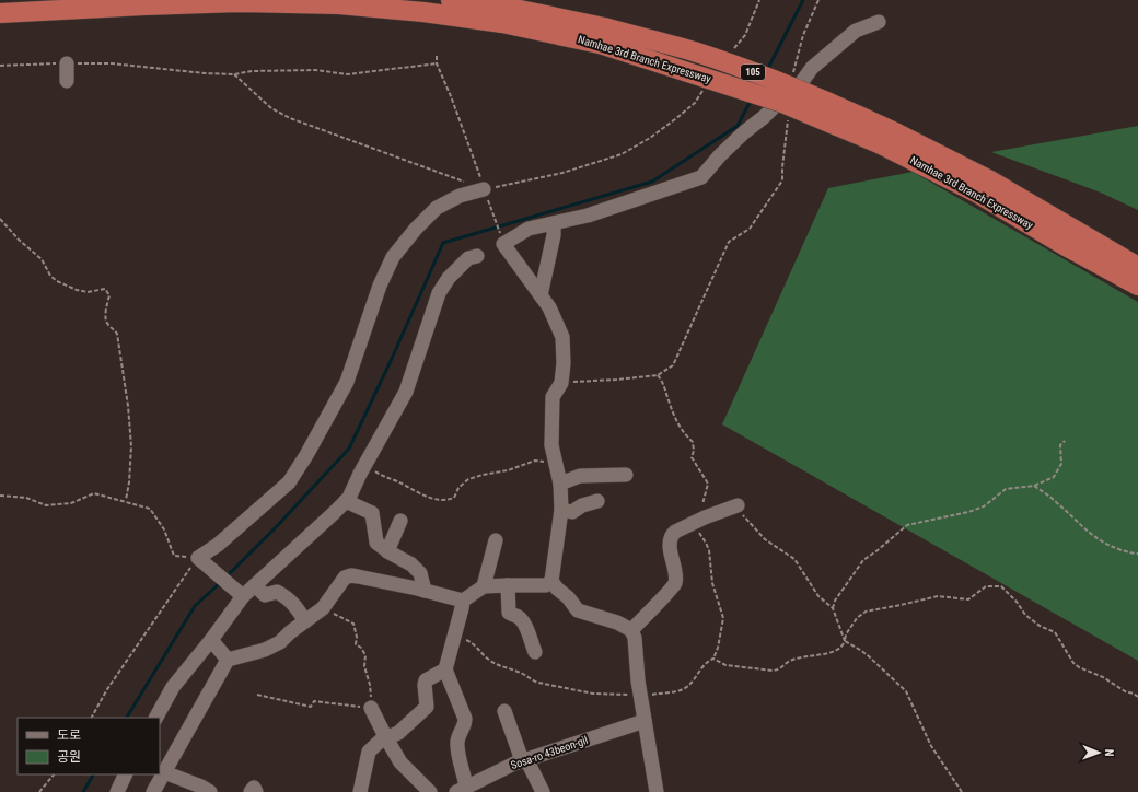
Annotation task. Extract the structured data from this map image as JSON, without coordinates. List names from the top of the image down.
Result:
{
  "streets": {
    "highway": ["Namhae 3rd Branch Expressway", "105"],
    "street": ["Sosa-ro 43beon-gil"]
  },
  "legend": ["도로", "공원"],
  "north": "right"
}
